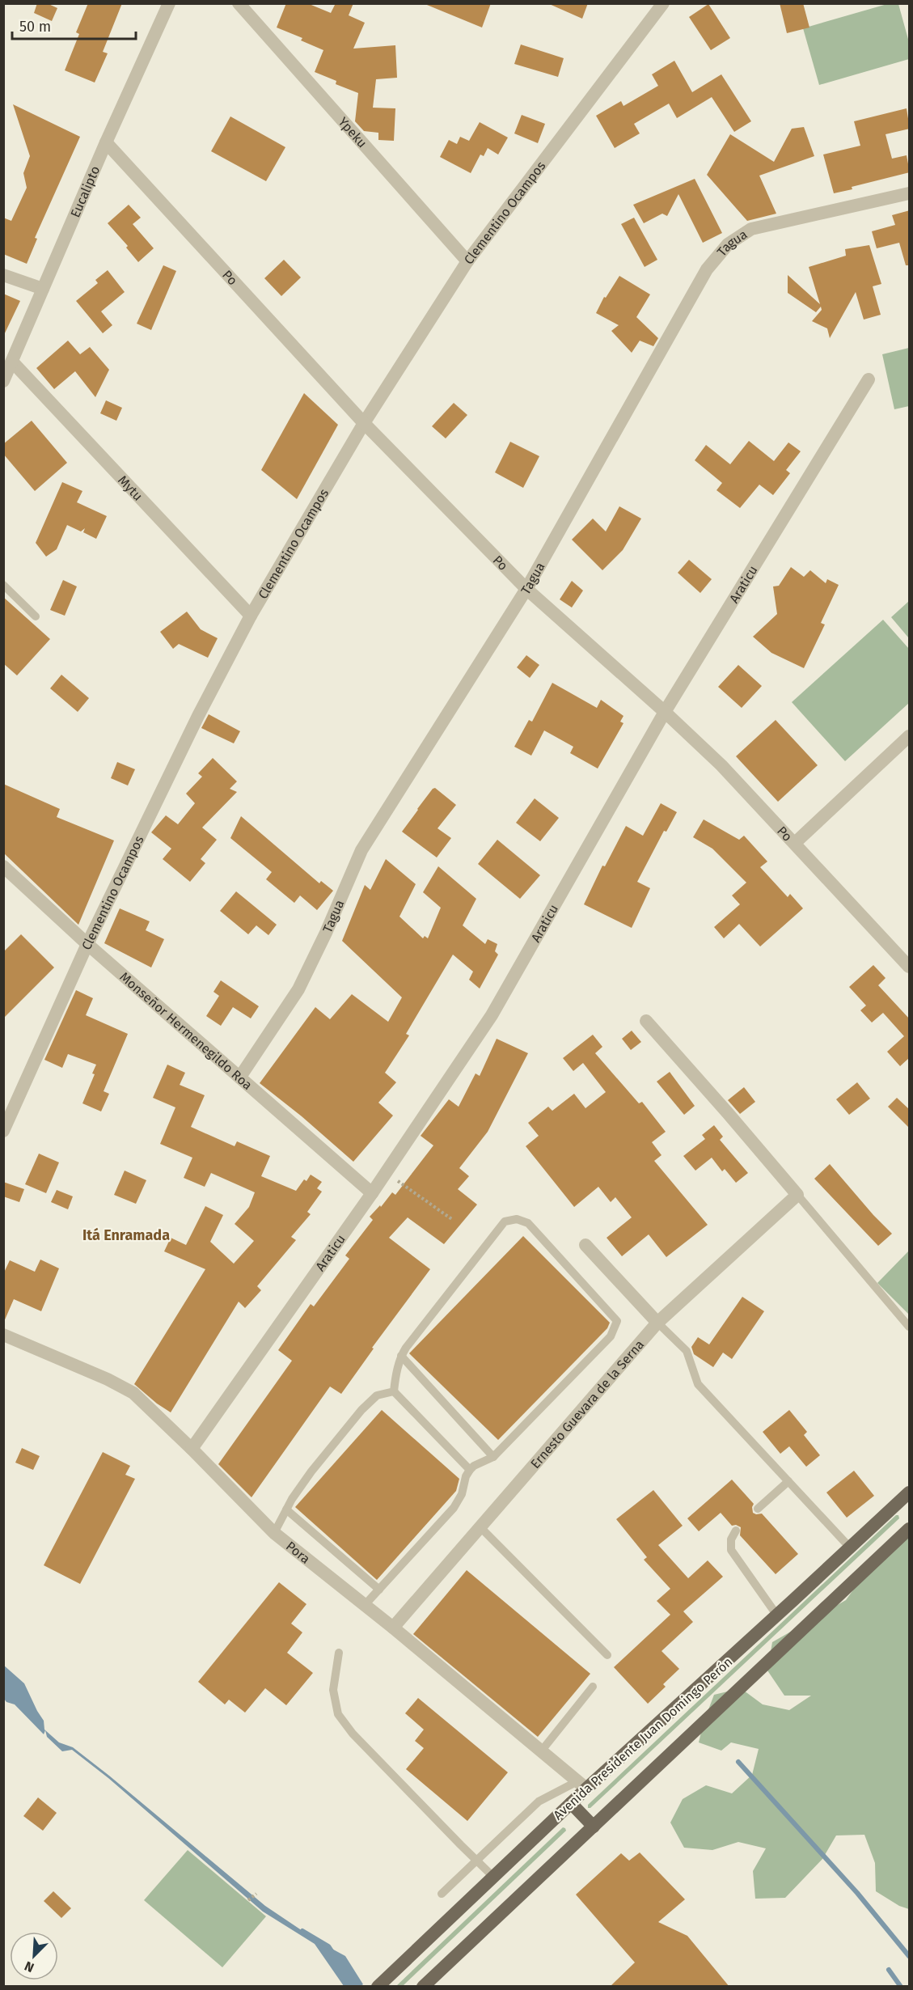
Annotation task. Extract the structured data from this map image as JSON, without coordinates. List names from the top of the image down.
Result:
{
  "streets": {
    "main road": ["Avenida Presidente Juan Domingo Perón"],
    "street": [
      "Ypeku",
      "Eucalipto",
      "Clementino Ocampos",
      "Tagua",
      "Po",
      "Mytu",
      "Araticu",
      "Monseñor Hermenegildo Roa",
      "Ernesto Guevara de la Serna",
      "Pora"
    ]
  },
  "crossings": [
    ["Ypeku", "Clementino Ocampos"],
    ["Eucalipto", "Po"],
    ["Eucalipto", "Mytu"],
    ["Clementino Ocampos", "Po"],
    ["Clementino Ocampos", "Mytu"],
    ["Clementino Ocampos", "Monseñor Hermenegildo Roa"],
    ["Tagua", "Po"],
    ["Tagua", "Monseñor Hermenegildo Roa"],
    ["Po", "Araticu"],
    ["Araticu", "Monseñor Hermenegildo Roa"],
    ["Araticu", "Pora"],
    ["Ernesto Guevara de la Serna", "Pora"],
    ["Pora", "Avenida Presidente Juan Domingo Perón"]
  ],
  "districts": ["Itá Enramada"],
  "scale_bar": "50 m",
  "north": "bottom left"
}
